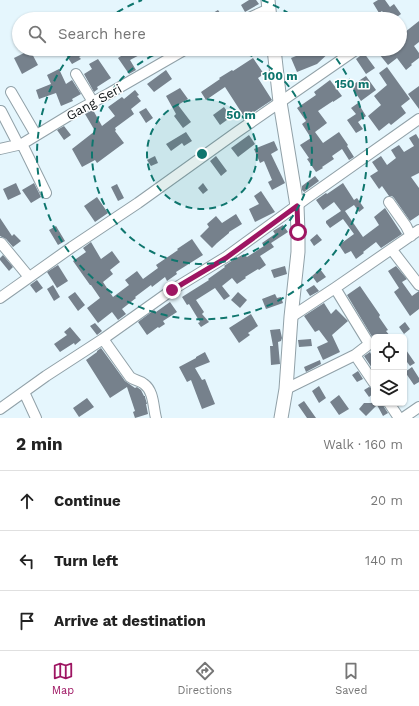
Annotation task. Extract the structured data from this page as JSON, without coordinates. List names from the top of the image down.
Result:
{
  "streets": {
    "street": ["Gang Seri"]
  },
  "page": {
    "search": "Search here",
    "heading": ["2 min", "Walk · 160 m"],
    "list": [
      ["Continue", "20 m"],
      ["Turn left", "140 m"],
      "Arrive at destination"
    ],
    "nav": ["Map", "Directions", "Saved"]
  },
  "rings": ["100 m", "150 m", "50 m"]
}
